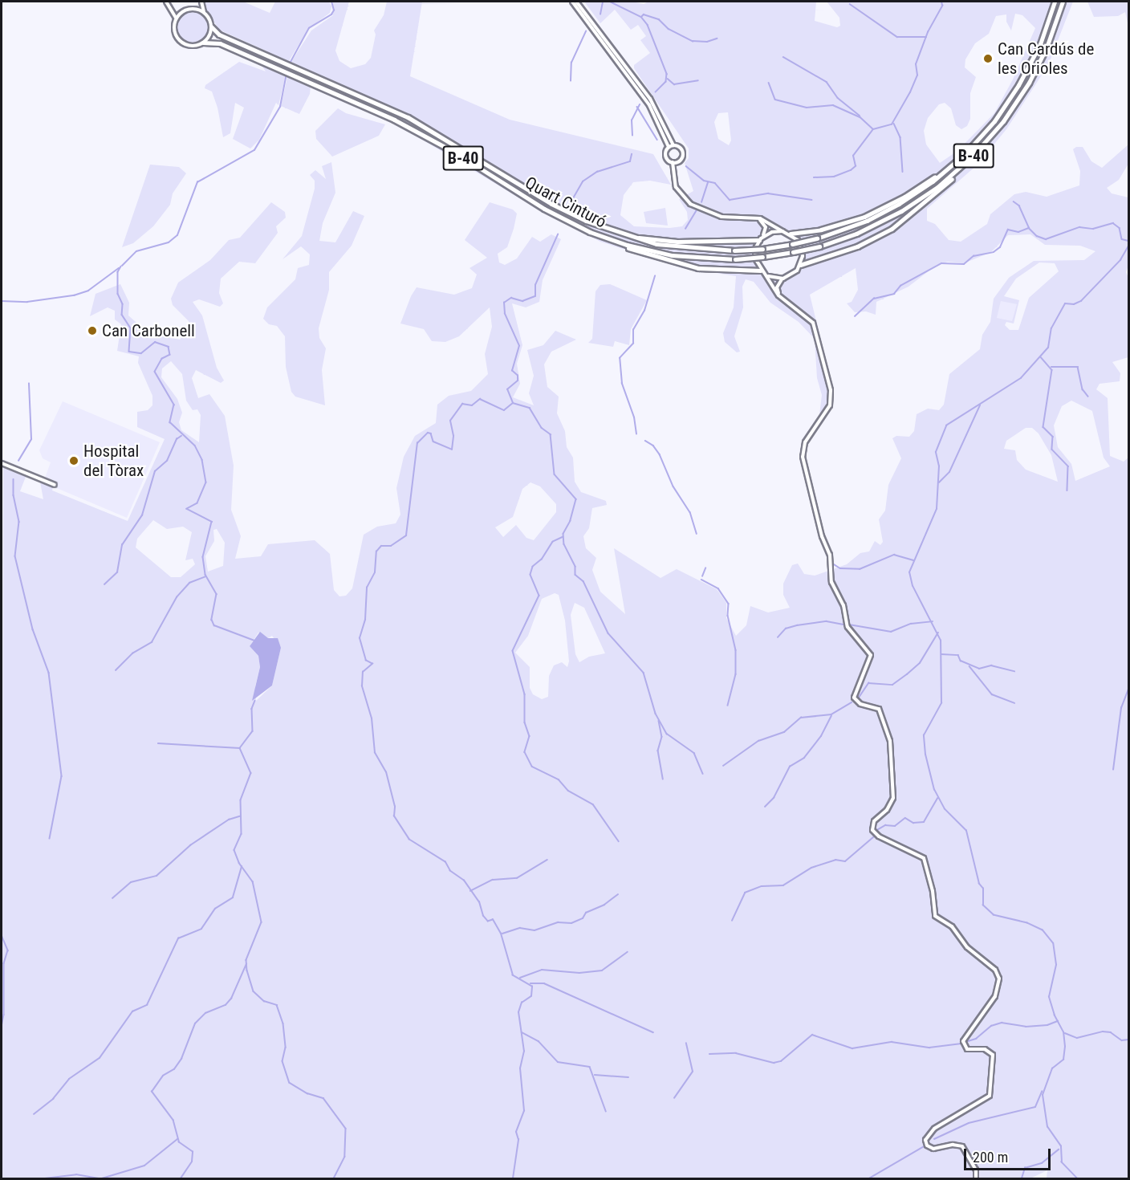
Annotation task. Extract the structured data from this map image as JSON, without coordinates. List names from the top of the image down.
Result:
{
  "streets": {
    "highway": ["B-40", "Quart Cinturó"]
  },
  "places": ["Can Cardús de les Orioles", "Can Carbonell", "Hospital del Tòrax"],
  "scale_bar": "200 m"
}
